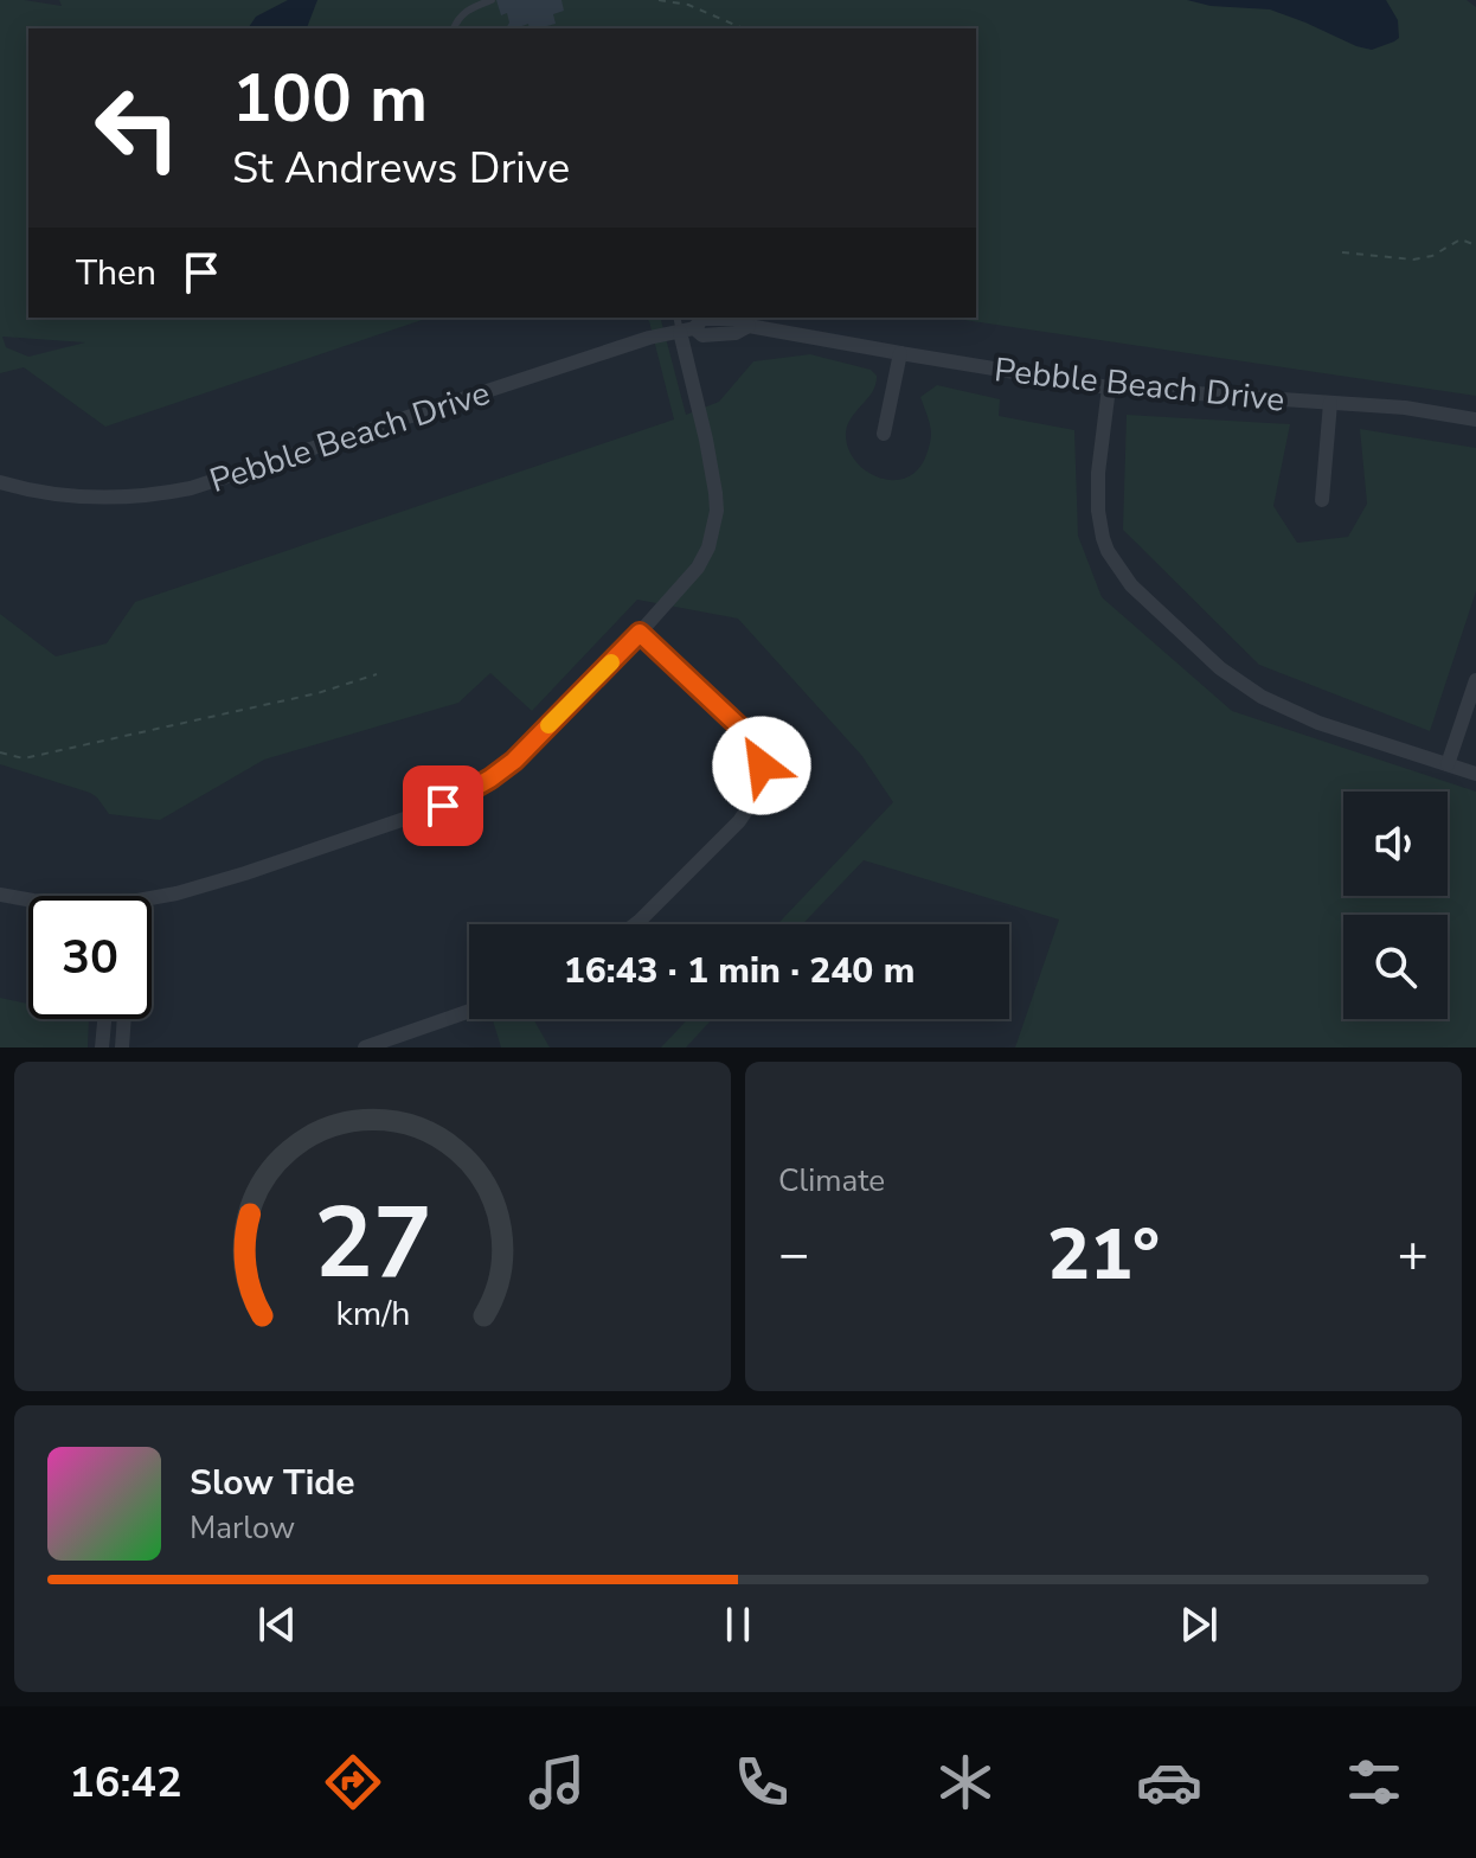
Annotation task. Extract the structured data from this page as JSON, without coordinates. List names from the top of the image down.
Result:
{
  "streets": {
    "street": ["Pebble Beach Drive"]
  },
  "page": {
    "turn": ["100 m", "St Andrews Drive"],
    "then": "Then",
    "limit": "30",
    "trip": "16:43 · 1 min · 240 m",
    "tile": "Climate",
    "heat": ["−", "21°", "+"],
    "song": ["Slow Tide", "Marlow"],
    "tabs": "16:42",
    "gauge": ["27", "km/h"]
  }
}
